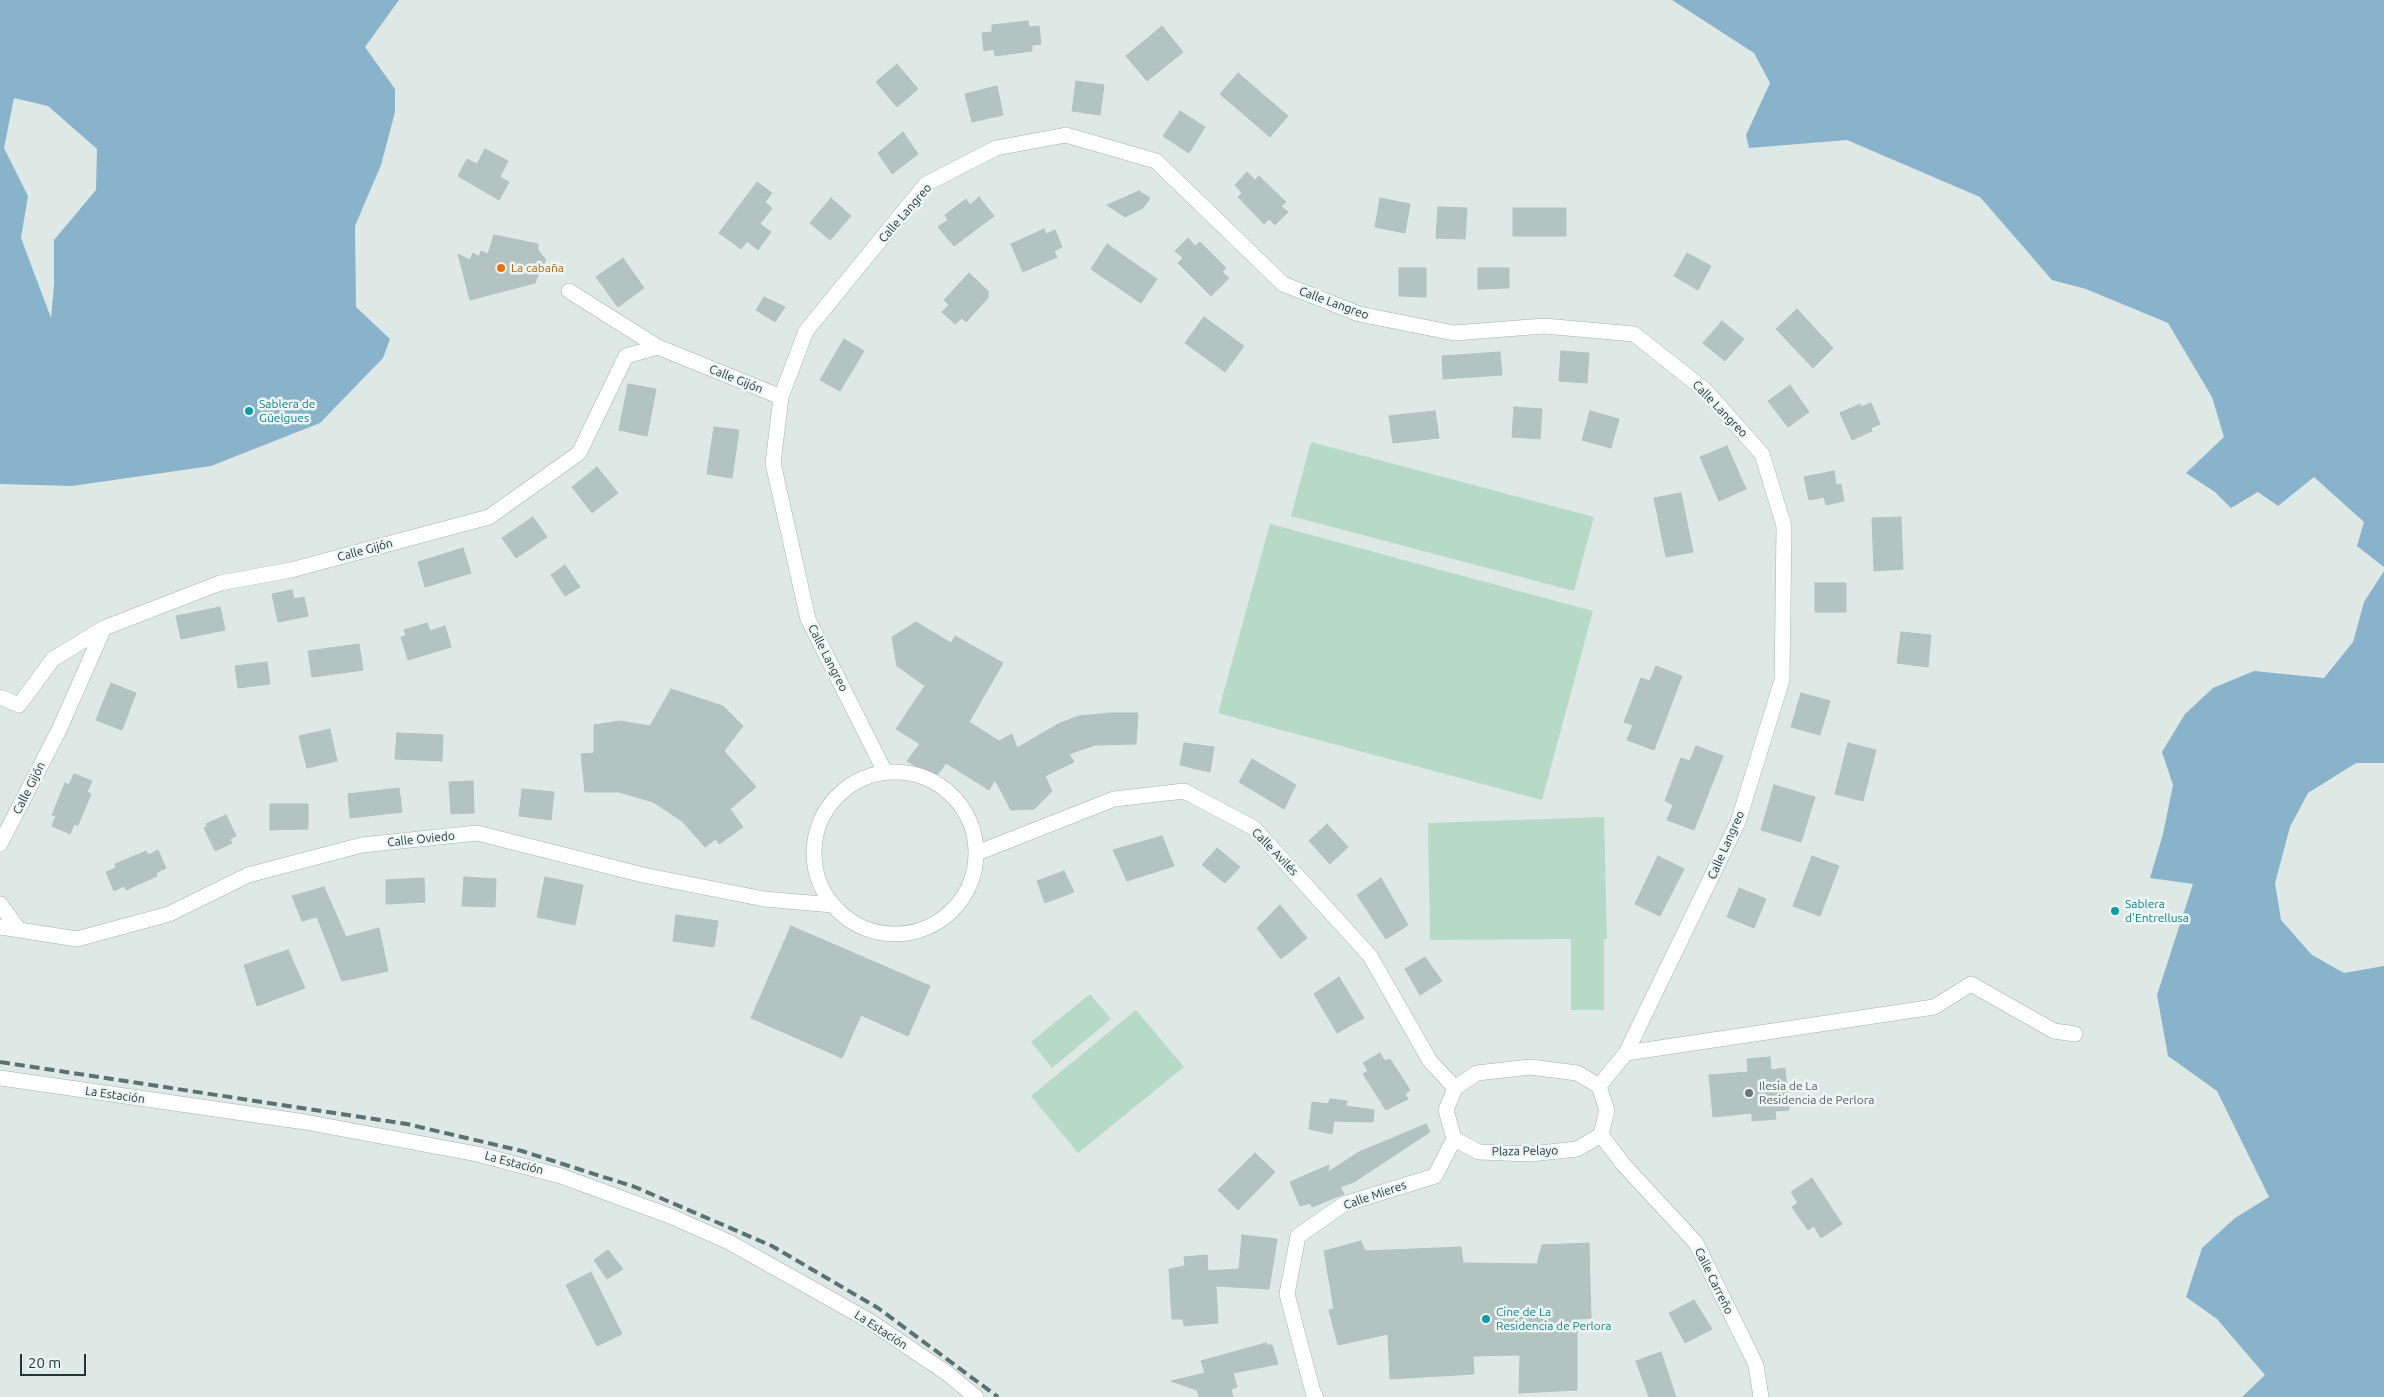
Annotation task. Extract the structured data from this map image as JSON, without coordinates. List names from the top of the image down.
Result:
{
  "streets": {
    "street": [
      "Calle Langreo",
      "Calle Gijón",
      "Calle Oviedo",
      "Calle Avilés",
      "La Estación",
      "Plaza Pelayo",
      "Calle Mieres",
      "Calle Carreño"
    ]
  },
  "crossings": [
    ["Calle Langreo", "Calle Gijón"],
    ["Calle Langreo", "Calle Oviedo"],
    ["Calle Langreo", "Calle Avilés"],
    ["Calle Oviedo", "Calle Avilés"],
    ["Plaza Pelayo", "Calle Mieres"],
    ["Plaza Pelayo", "Calle Carreño"]
  ],
  "places": [
    "La cabaña",
    "Sablera de Güelgues",
    "Sablera d'Entrellusa",
    "Ilesia de La Residencia de Perlora",
    "Cine de La Residencia de Perlora"
  ],
  "scale_bar": "20 m"
}
